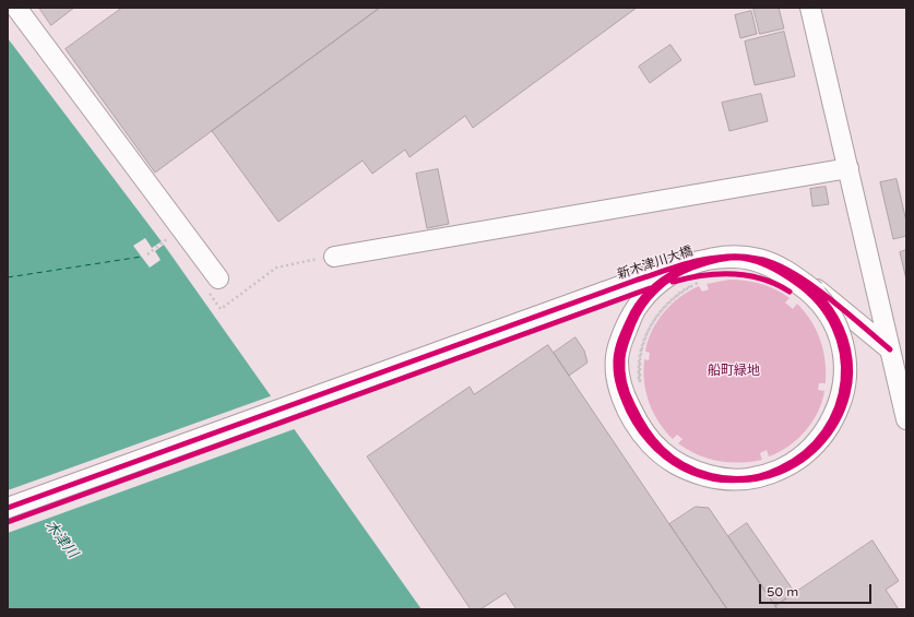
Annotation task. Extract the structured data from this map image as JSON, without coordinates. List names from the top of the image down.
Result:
{
  "streets": {
    "street": ["新木津川大橋"]
  },
  "water": ["木津川"],
  "parks": ["船町緑地"],
  "scale_bar": "50 m"
}
